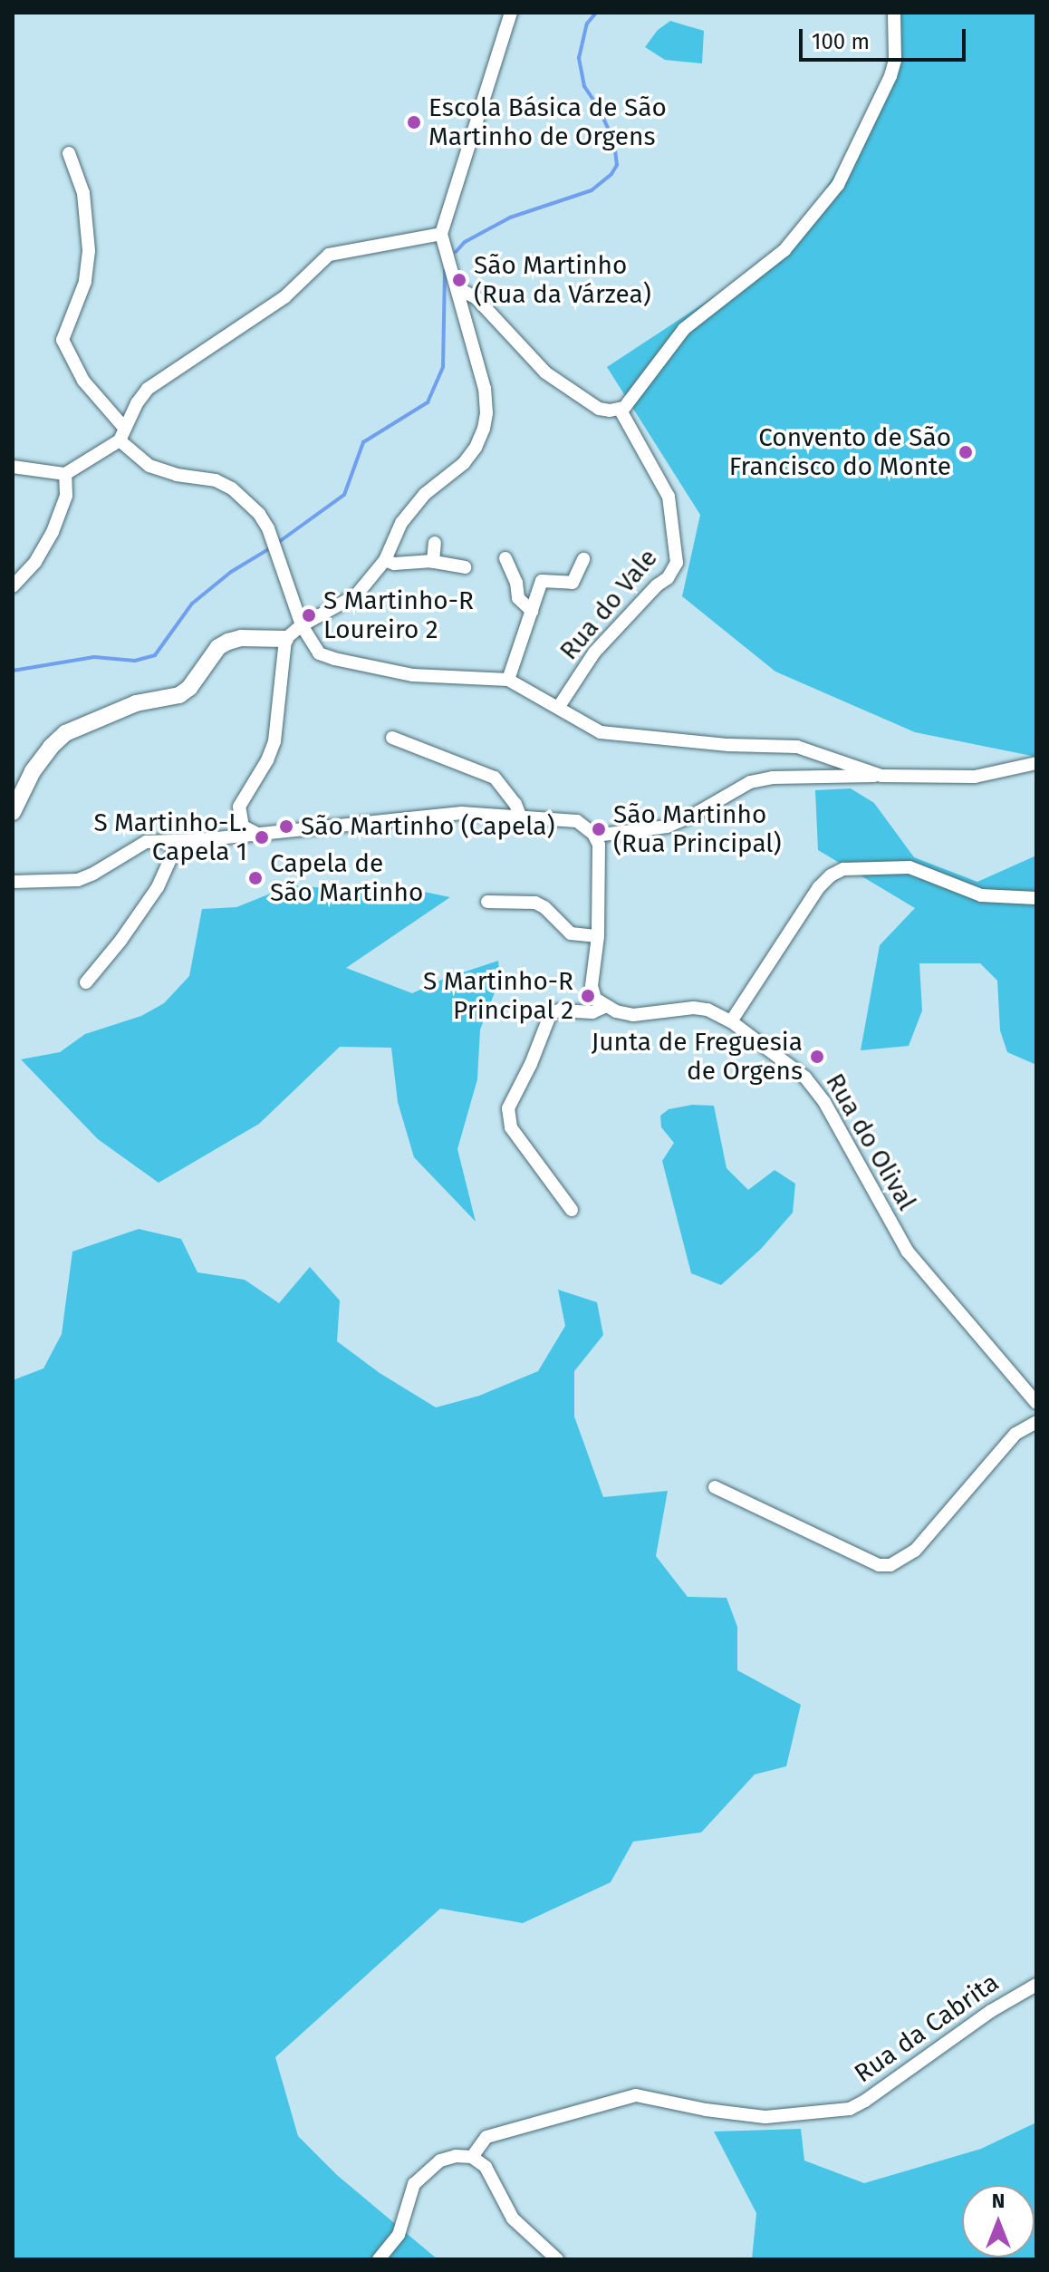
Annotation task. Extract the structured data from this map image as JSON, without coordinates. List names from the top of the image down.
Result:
{
  "streets": {
    "street": ["Rua do Vale", "Rua do Olival", "Rua da Cabrita"]
  },
  "places": [
    "Escola Básica de São Martinho de Orgens",
    "São Martinho (Rua da Várzea)",
    "Convento de São Francisco do Monte",
    "S Martinho-R Loureiro 2",
    "São Martinho (Capela)",
    "São Martinho (Rua Principal)",
    "S Martinho-L. Capela 1",
    "Capela de São Martinho",
    "S Martinho-R Principal 2",
    "Junta de Freguesia de Orgens"
  ],
  "scale_bar": "100 m",
  "north": "top"
}
